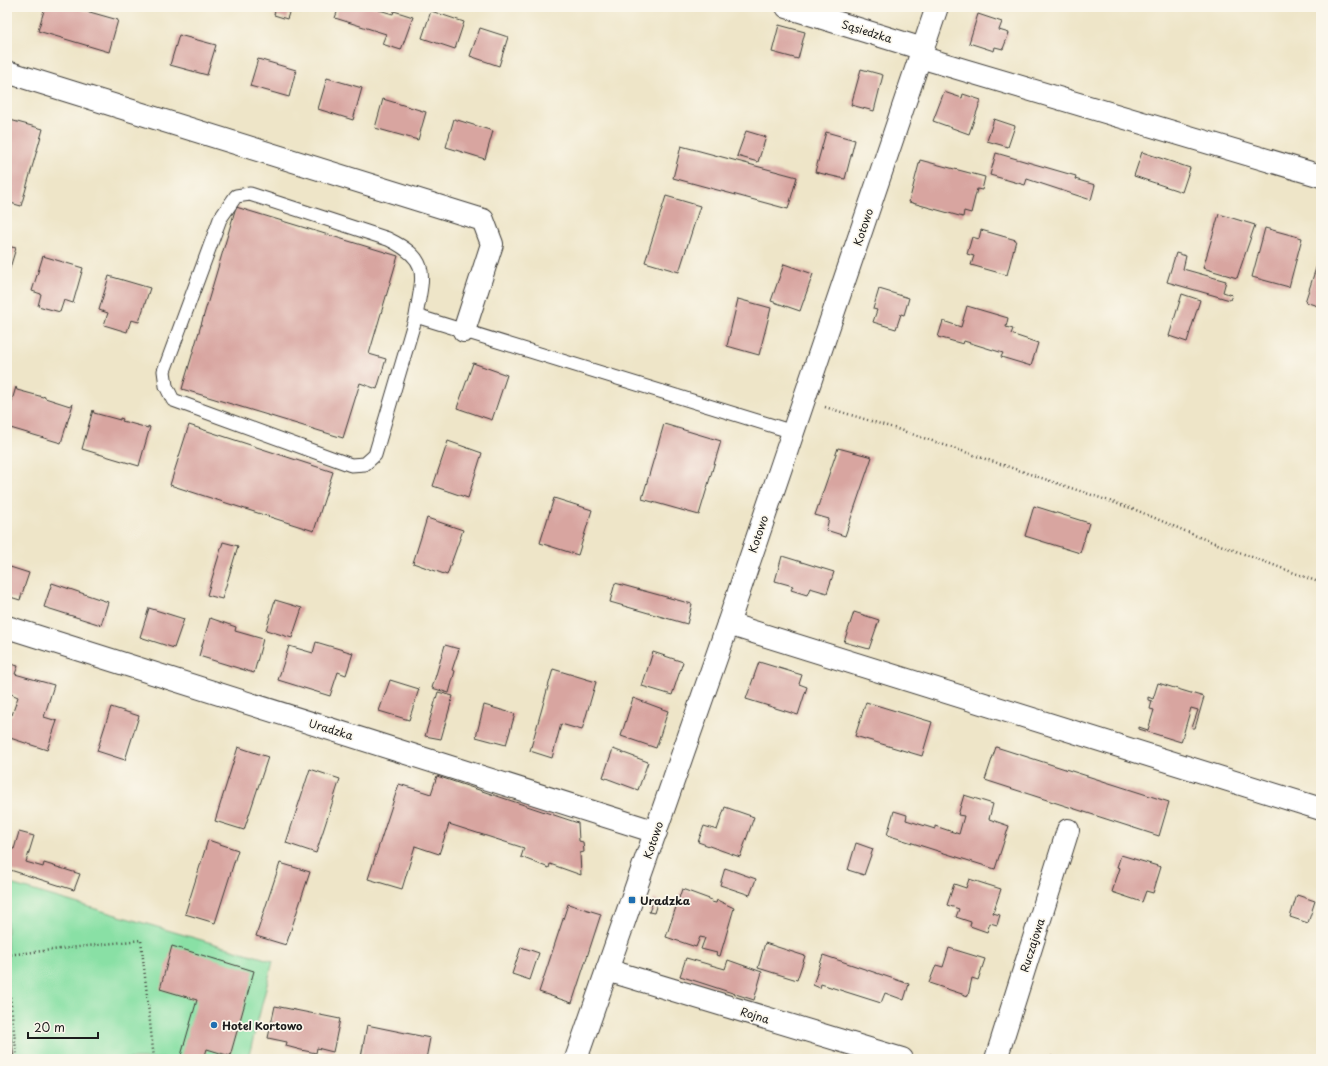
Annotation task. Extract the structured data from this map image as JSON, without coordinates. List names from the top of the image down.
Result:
{
  "streets": {
    "street": [
      "Sąsiedzka",
      "Kotowo",
      "Uradzka",
      "Ruczajowa",
      "Rojna"
    ]
  },
  "crossings": [
    ["Sąsiedzka", "Kotowo"],
    ["Kotowo", "Uradzka"],
    ["Kotowo", "Rojna"]
  ],
  "places": {
    "transit": ["Uradzka"],
    "other": ["Hotel Kortowo"]
  },
  "scale_bar": "20 m"
}
